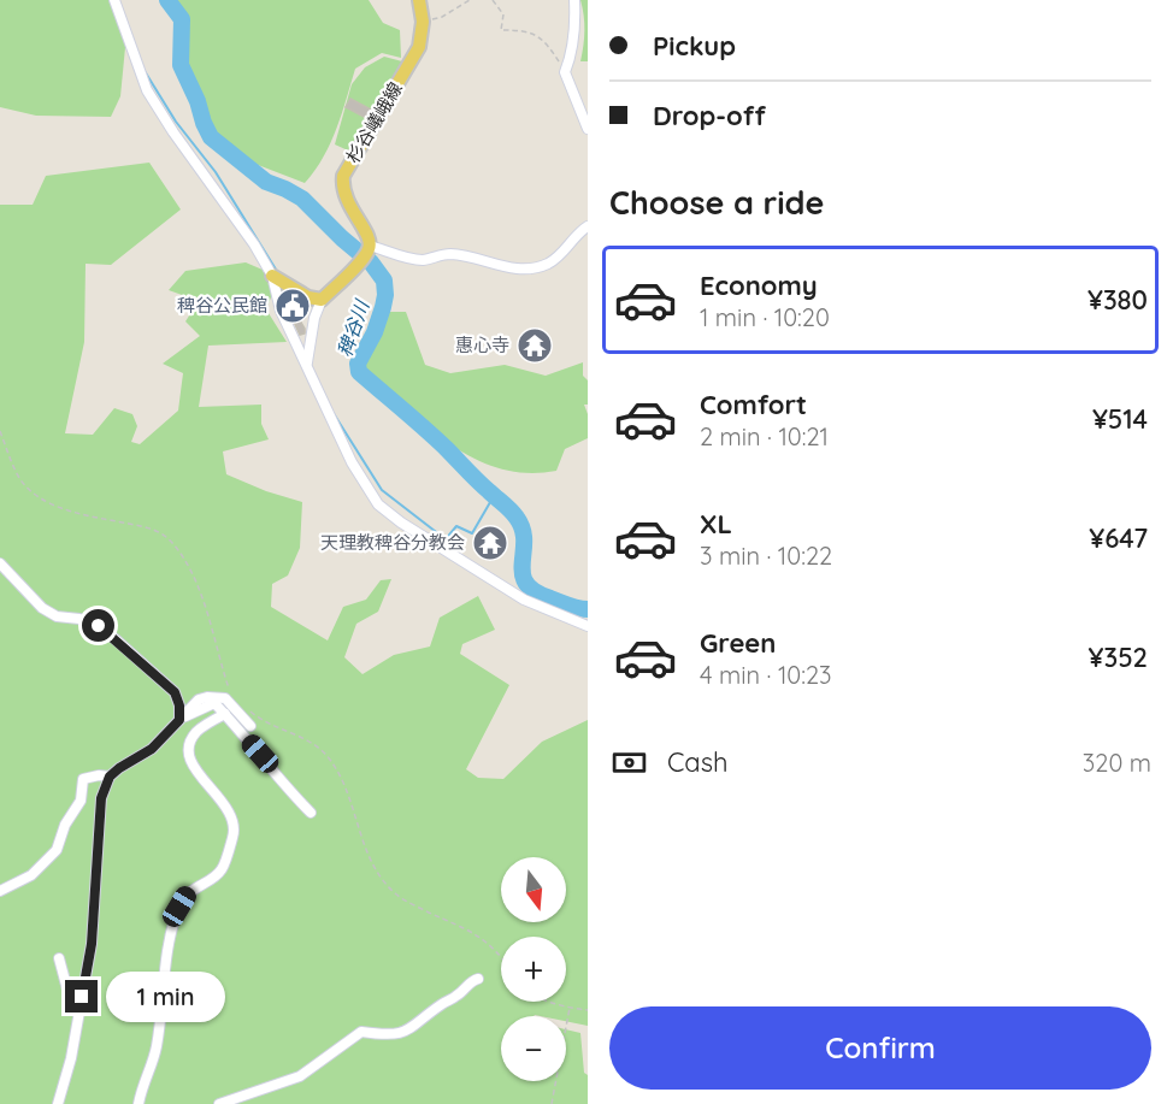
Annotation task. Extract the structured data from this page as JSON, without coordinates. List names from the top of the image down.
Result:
{
  "streets": {
    "main road": ["杉谷嶬峨線"]
  },
  "water": ["稗谷川"],
  "places": {
    "public building": ["稗谷公民館"],
    "temple": ["惠心寺", "天理教稗谷分教会"]
  },
  "north": "bottom",
  "page": {
    "banner": ["Pickup", "Drop-off"],
    "heading": "Choose a ride",
    "list": [
      {
        "name": "Economy",
        "note": "1 min · 10:20",
        "value": "¥380"
      },
      {
        "name": "Comfort",
        "note": "2 min · 10:21",
        "value": "¥514"
      },
      {
        "name": "XL",
        "note": "3 min · 10:22",
        "value": "¥647"
      },
      {
        "name": "Green",
        "note": "4 min · 10:23",
        "value": "¥352"
      }
    ],
    "pay": ["Cash", "320 m"],
    "map_buttons": ["+", "−"],
    "bubble": "1 min",
    "buttons": "Confirm"
  }
}
